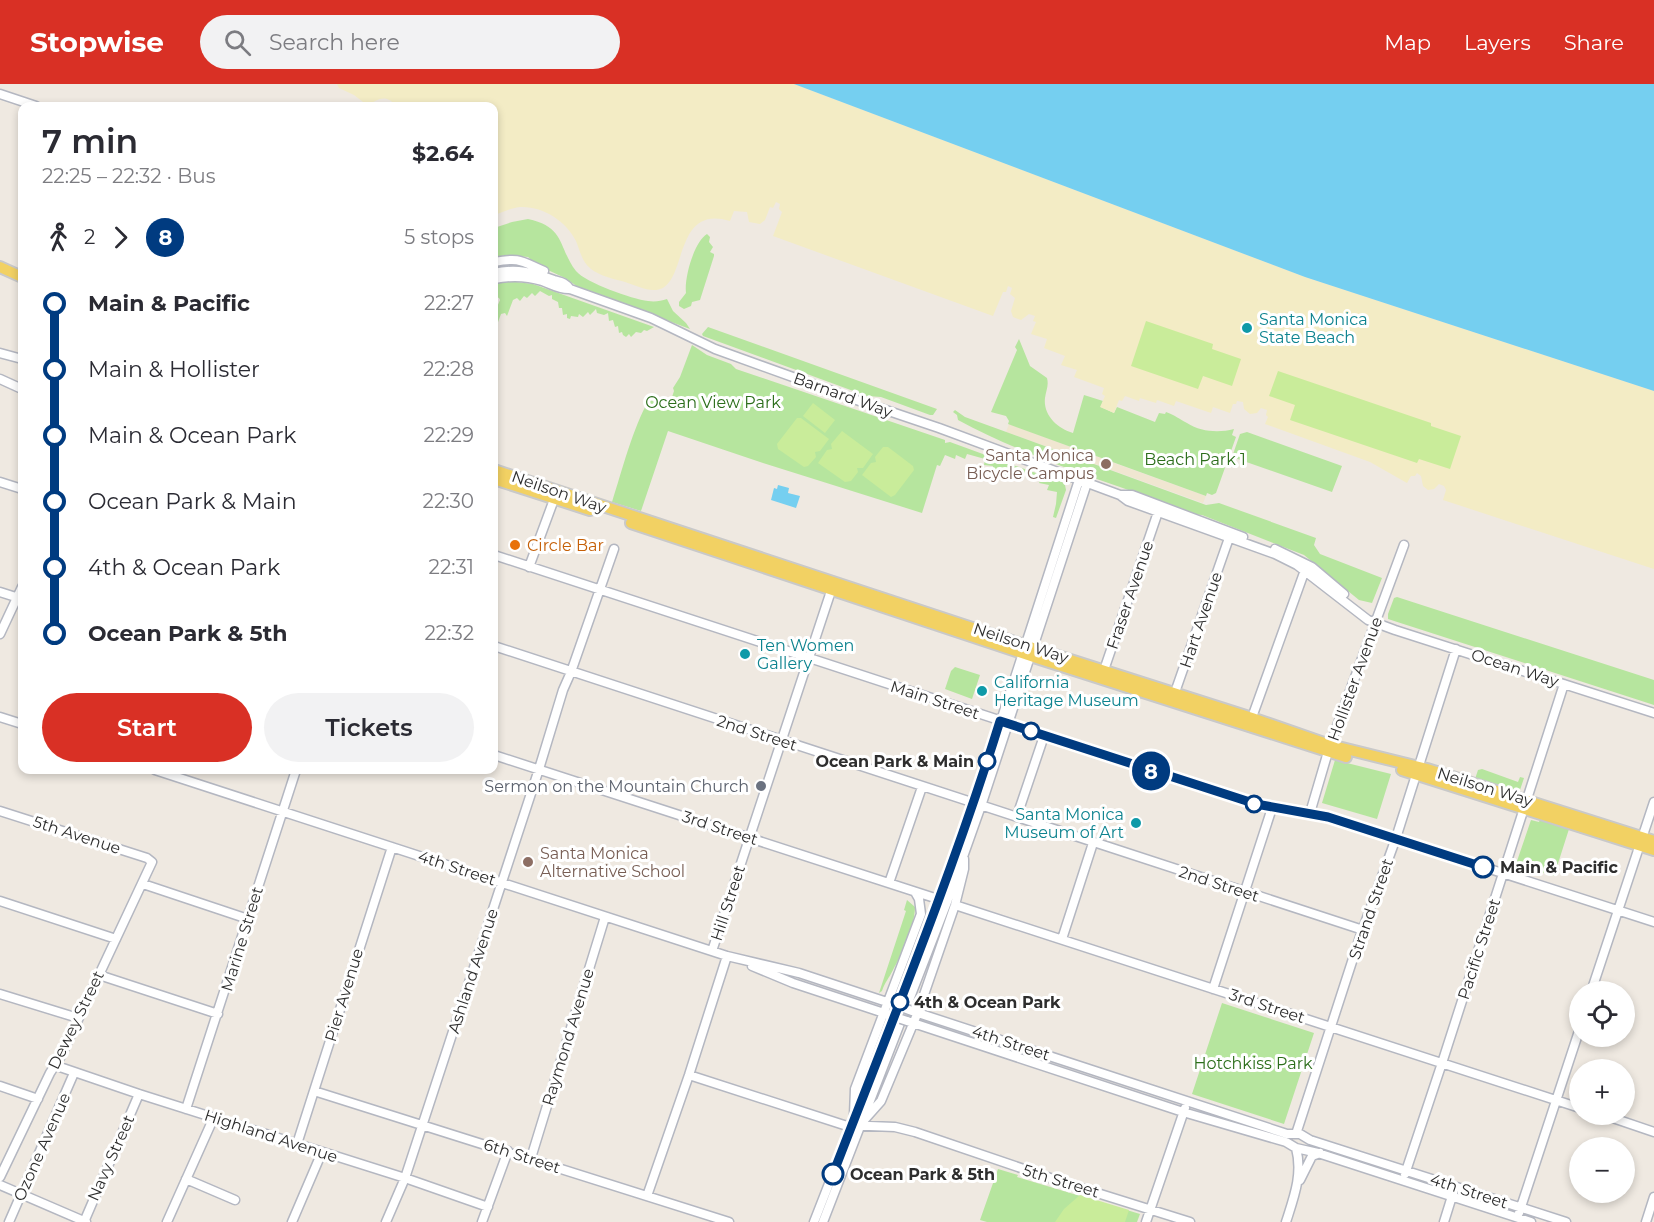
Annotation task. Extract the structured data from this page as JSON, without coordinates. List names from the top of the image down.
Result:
{
  "streets": {
    "main road": ["Neilson Way"],
    "street": [
      "Barnard Way",
      "Fraser Avenue",
      "Hart Avenue",
      "Ocean Way",
      "Hollister Avenue",
      "Main Street",
      "2nd Street",
      "3rd Street",
      "5th Avenue",
      "4th Street",
      "Hill Street",
      "Strand Street",
      "Marine Street",
      "Pacific Street",
      "Ashland Avenue",
      "Pier Avenue",
      "Dewey Street",
      "Raymond Avenue",
      "Highland Avenue",
      "Ozone Avenue",
      "6th Street",
      "Navy Street",
      "5th Street"
    ]
  },
  "crossings": [
    ["Barnard Way", "Fraser Avenue"],
    ["Barnard Way", "Hart Avenue"],
    ["Barnard Way", "Ocean Way"],
    ["Barnard Way", "Hollister Avenue"],
    ["Neilson Way", "Fraser Avenue"],
    ["Neilson Way", "Hart Avenue"],
    ["Neilson Way", "Hollister Avenue"],
    ["Neilson Way", "Hill Street"],
    ["Neilson Way", "Strand Street"],
    ["Neilson Way", "Pacific Street"],
    ["Ocean Way", "Hollister Avenue"],
    ["Ocean Way", "Strand Street"],
    ["Ocean Way", "Pacific Street"],
    ["Hollister Avenue", "Main Street"],
    ["Main Street", "Hill Street"],
    ["Main Street", "Strand Street"],
    ["Main Street", "Pacific Street"],
    ["Main Street", "Ashland Avenue"],
    ["2nd Street", "Hill Street"],
    ["2nd Street", "Strand Street"],
    ["2nd Street", "Ashland Avenue"],
    ["3rd Street", "Hill Street"],
    ["3rd Street", "Strand Street"],
    ["3rd Street", "Pacific Street"],
    ["3rd Street", "Ashland Avenue"],
    ["5th Avenue", "Dewey Street"],
    ["4th Street", "Hill Street"],
    ["4th Street", "Strand Street"],
    ["4th Street", "Marine Street"],
    ["4th Street", "Pacific Street"],
    ["4th Street", "Ashland Avenue"],
    ["4th Street", "Pier Avenue"],
    ["4th Street", "Raymond Avenue"],
    ["Hill Street", "6th Street"],
    ["Hill Street", "5th Street"],
    ["Marine Street", "Highland Avenue"],
    ["Ashland Avenue", "Highland Avenue"],
    ["Ashland Avenue", "6th Street"],
    ["Pier Avenue", "Highland Avenue"],
    ["Pier Avenue", "6th Street"],
    ["Dewey Street", "Highland Avenue"],
    ["Raymond Avenue", "6th Street"],
    ["Highland Avenue", "Ozone Avenue"],
    ["Highland Avenue", "Navy Street"]
  ],
  "parks": ["Ocean View Park", "Beach Park 1", "Hotchkiss Park"],
  "places": [
    "Santa Monica State Beach",
    "Santa Monica Bicycle Campus",
    "Circle Bar",
    "Ten Women Gallery",
    "California Heritage Museum",
    "Ocean Park & Main",
    "Sermon on the Mountain Church",
    "Santa Monica Museum of Art",
    "Santa Monica Alternative School",
    "Main & Pacific",
    "4th & Ocean Park",
    "Ocean Park & 5th"
  ],
  "lines": ["bus line 8"],
  "page": {
    "header": "Stopwise",
    "search": "Search here",
    "nav": ["Map", "Layers", "Share"],
    "on_map": "8",
    "heading": ["7 min", "22:25 – 22:32 · Bus", "$2.64"],
    "legs": ["2", "8", "5 stops"],
    "list": [
      {
        "name": "Main & Pacific",
        "value": "22:27"
      },
      {
        "name": "Main & Hollister",
        "value": "22:28"
      },
      {
        "name": "Main & Ocean Park",
        "value": "22:29"
      },
      {
        "name": "Ocean Park & Main",
        "value": "22:30"
      },
      {
        "name": "4th & Ocean Park",
        "value": "22:31"
      },
      {
        "name": "Ocean Park & 5th",
        "value": "22:32"
      }
    ],
    "buttons": ["Start", "Tickets"],
    "map_buttons": ["+", "−"]
  }
}
